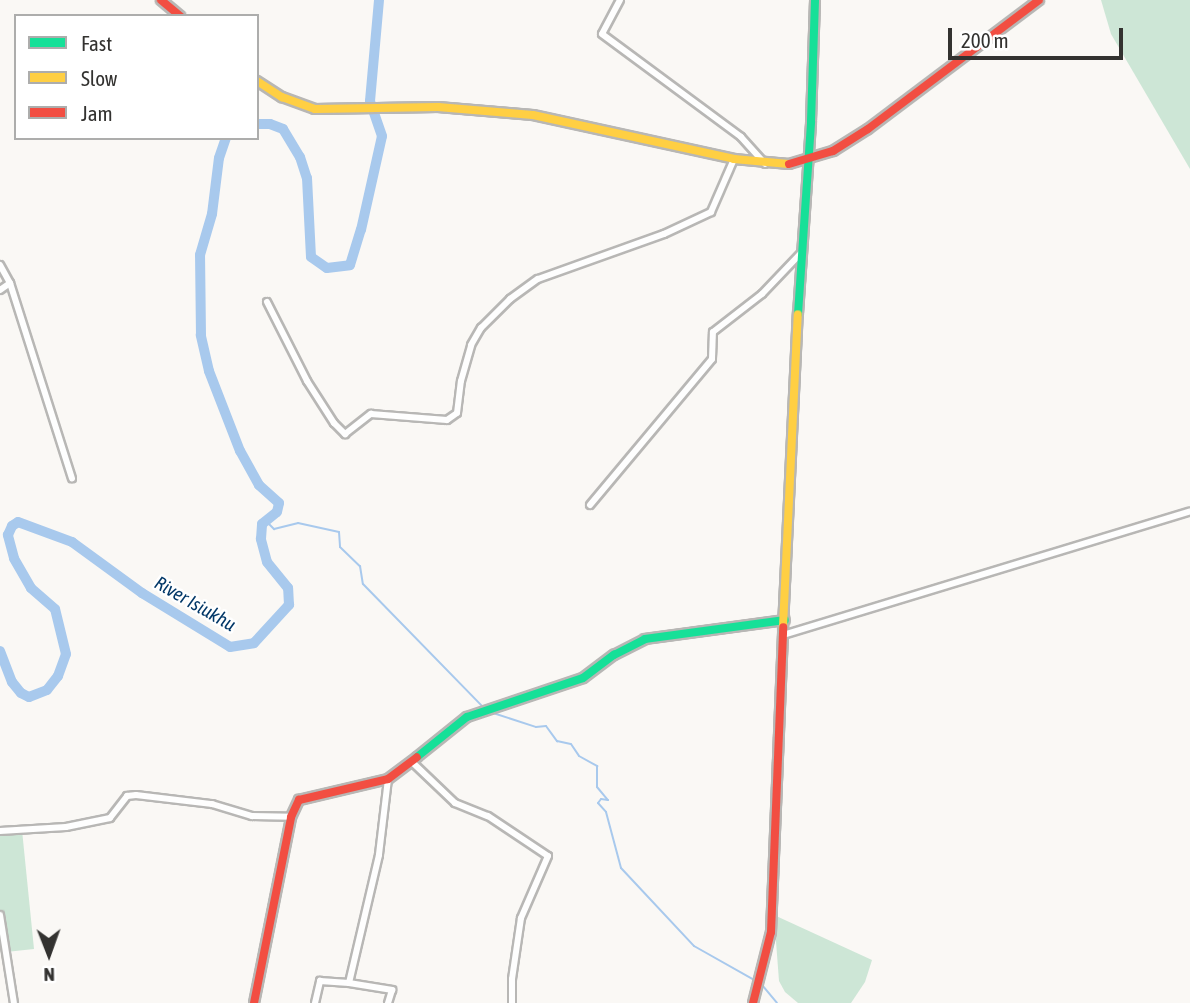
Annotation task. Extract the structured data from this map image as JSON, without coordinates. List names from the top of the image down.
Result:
{
  "water": ["River Isiukhu"],
  "legend": ["Fast", "Slow", "Jam"],
  "scale_bar": "200 m",
  "north": "bottom"
}
